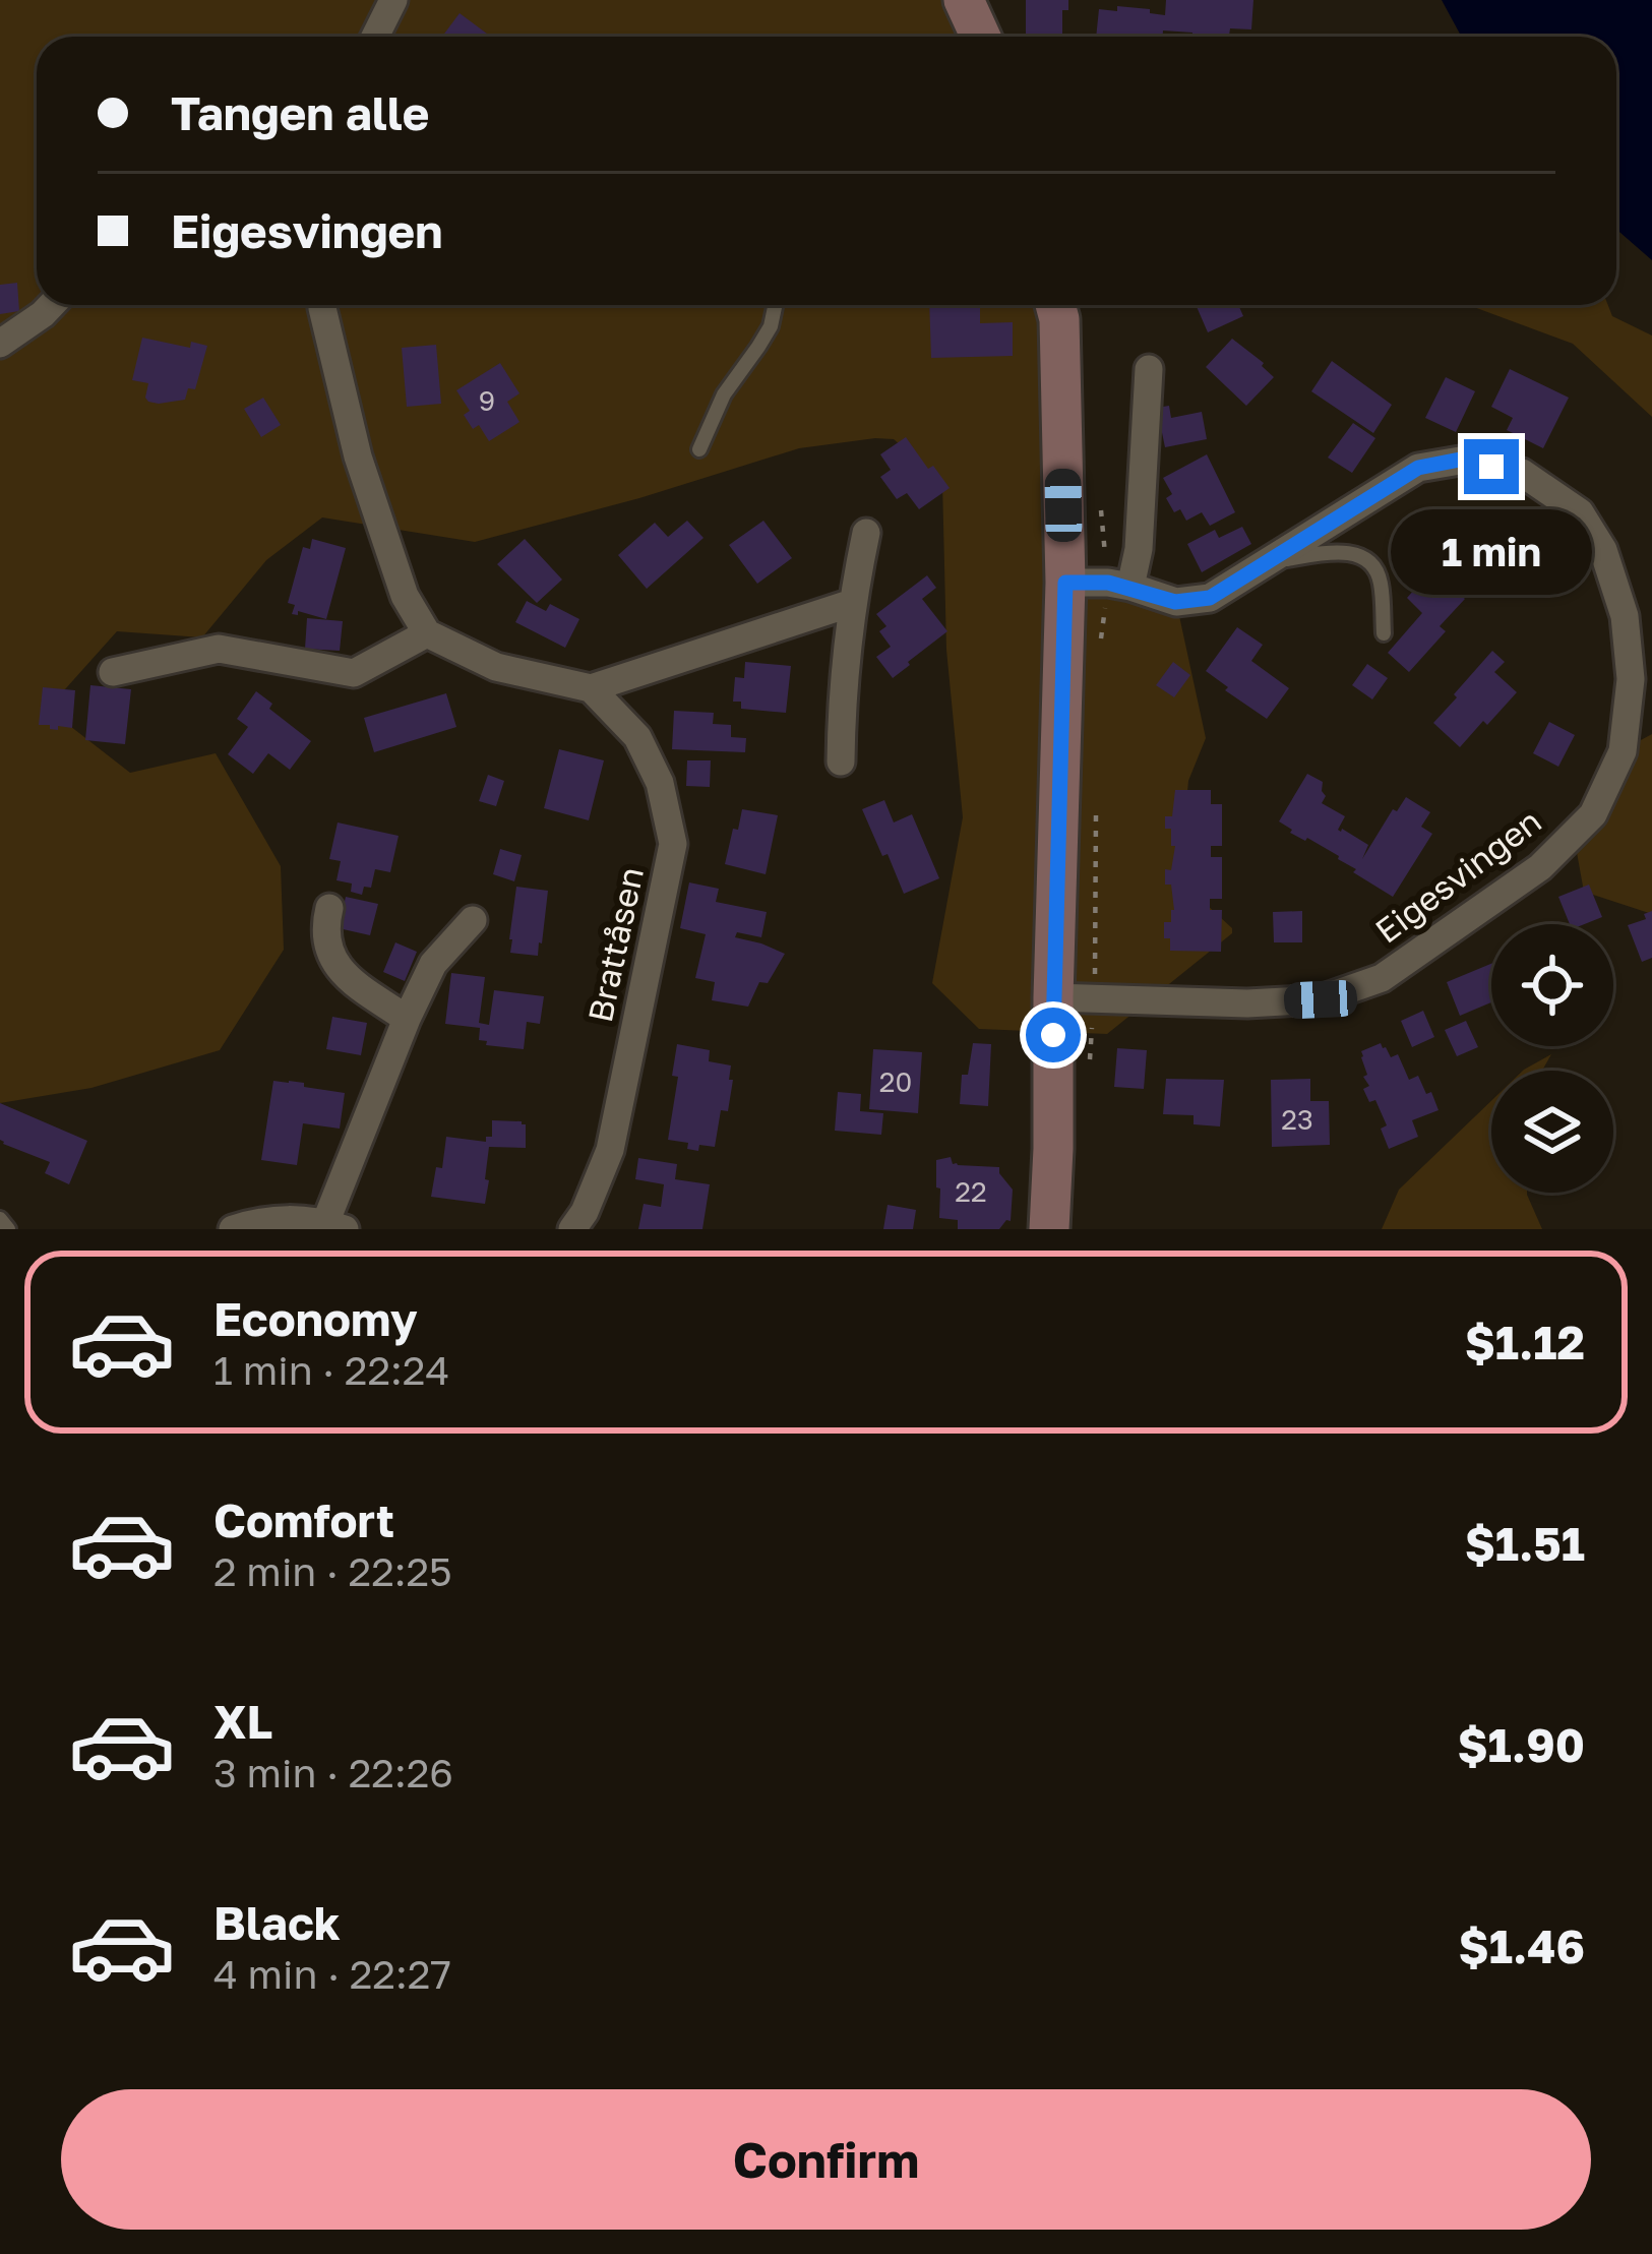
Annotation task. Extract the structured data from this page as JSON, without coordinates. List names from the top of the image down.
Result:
{
  "streets": {
    "street": ["Eigesvingen", "Brattåsen"]
  },
  "house_numbers": [
    "9",
    "20",
    "23",
    "22"
  ],
  "page": {
    "banner": ["Tangen alle", "Eigesvingen"],
    "bubble": "1 min",
    "list": [
      {
        "name": "Economy",
        "note": "1 min · 22:24",
        "value": "$1.12"
      },
      {
        "name": "Comfort",
        "note": "2 min · 22:25",
        "value": "$1.51"
      },
      {
        "name": "XL",
        "note": "3 min · 22:26",
        "value": "$1.90"
      },
      {
        "name": "Black",
        "note": "4 min · 22:27",
        "value": "$1.46"
      }
    ],
    "buttons": "Confirm"
  }
}
